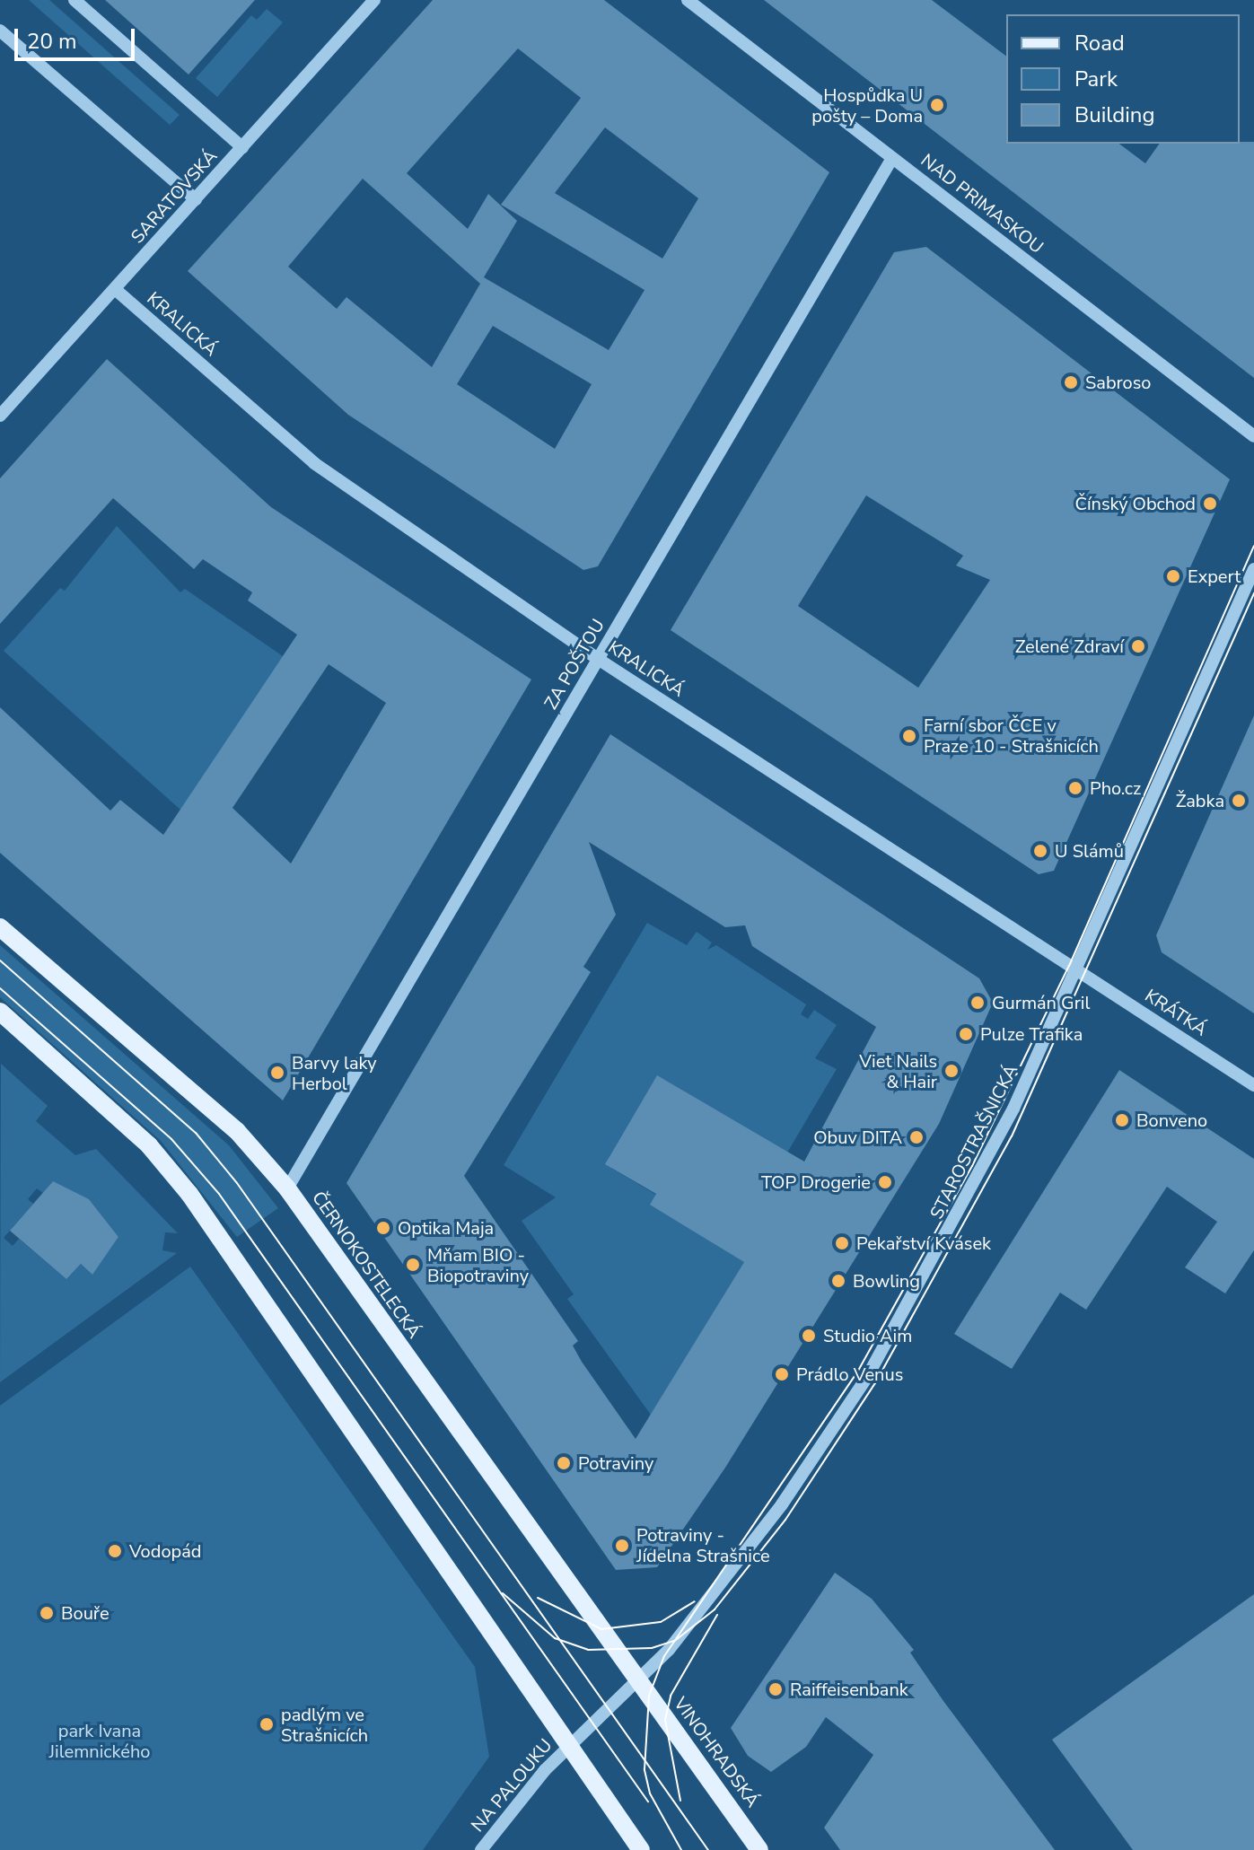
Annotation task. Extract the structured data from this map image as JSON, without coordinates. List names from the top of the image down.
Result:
{
  "streets": {
    "main road": ["ČERNOKOSTELECKÁ", "VINOHRADSKÁ"],
    "street": [
      "SARATOVSKÁ",
      "NAD PRIMASKOU",
      "KRALICKÁ",
      "ZA POŠTOU",
      "KRÁTKÁ",
      "STAROSTRAŠNICKÁ",
      "NA PALOUKU"
    ]
  },
  "crossings": [
    ["SARATOVSKÁ", "KRALICKÁ"],
    ["NAD PRIMASKOU", "ZA POŠTOU"],
    ["KRALICKÁ", "ZA POŠTOU"],
    ["KRALICKÁ", "KRÁTKÁ"],
    ["KRALICKÁ", "STAROSTRAŠNICKÁ"],
    ["ZA POŠTOU", "ČERNOKOSTELECKÁ"],
    ["KRÁTKÁ", "STAROSTRAŠNICKÁ"],
    ["STAROSTRAŠNICKÁ", "ČERNOKOSTELECKÁ"],
    ["STAROSTRAŠNICKÁ", "VINOHRADSKÁ"],
    ["STAROSTRAŠNICKÁ", "NA PALOUKU"],
    ["ČERNOKOSTELECKÁ", "VINOHRADSKÁ"]
  ],
  "parks": ["park Ivana Jilemnického"],
  "places": [
    "Hospůdka U pošty – Doma",
    "Sabroso",
    "Čínský Obchod",
    "Expert",
    "Zelené Zdraví",
    "Farní sbor ČCE v Praze 10 - Strašnicích",
    "Pho.cz",
    "Žabka",
    "U Slámů",
    "Gurmán Gril",
    "Pulze Trafika",
    "Viet Nails & Hair",
    "Barvy laky Herbol",
    "Bonveno",
    "Obuv DITA",
    "TOP Drogerie",
    "Optika Maja",
    "Pekařství Kvásek",
    "Mňam BIO - Biopotraviny",
    "Bowling",
    "Studio Aim",
    "Prádlo Venus",
    "Potraviny",
    "Potraviny - Jídelna Strašnice",
    "Vodopád",
    "Bouře",
    "Raiffeisenbank",
    "padlým ve Strašnicích"
  ],
  "legend": ["Road", "Park", "Building"],
  "scale_bar": "20 m"
}
